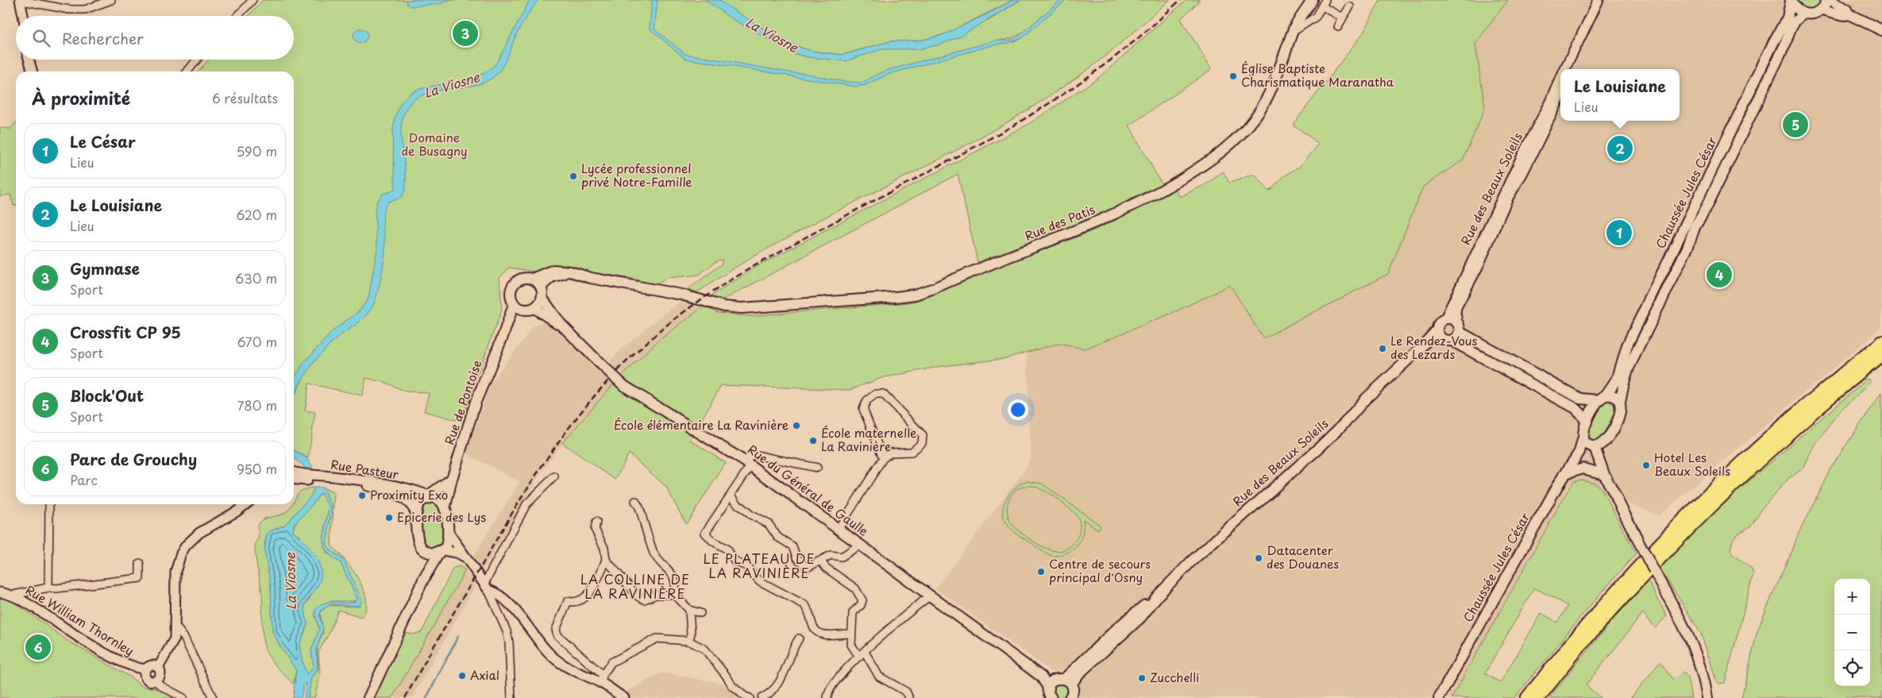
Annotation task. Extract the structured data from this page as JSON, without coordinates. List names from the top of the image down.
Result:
{
  "streets": {
    "main road": [
      "Rue des Beaux Soleils",
      "Chaussée Jules César",
      "Rue des Patis",
      "Rue de Pontoise",
      "Rue du Général de Gaulle"
    ],
    "street": ["Rue Pasteur", "Rue William Thornley"]
  },
  "crossings": [
    ["Rue des Patis", "Rue de Pontoise"],
    ["Rue des Patis", "Rue du Général de Gaulle"],
    ["Rue de Pontoise", "Rue du Général de Gaulle"]
  ],
  "districts": ["LE PLATEAU DE LA RAVINIÈRE", "LA COLLINE DE LA RAVINIÈRE"],
  "water": ["La Viosne"],
  "parks": ["Domaine de Busagny"],
  "places": [
    "Église Baptiste Charismatique Maranatha",
    "Lycée professionnel privé Notre-Famille",
    "Le Rendez-Vous des Lezards",
    "École élémentaire La Ravinière",
    "École maternelle La Ravinière",
    "Hotel Les Beaux Soleils",
    "Proximity Exo",
    "Epicerie des Lys",
    "Datacenter des Douanes",
    "Centre de secours principal d'Osny",
    "Axial",
    "Zucchelli"
  ],
  "page": {
    "search": "Rechercher",
    "pins": [
      "3",
      "5",
      "2",
      "1",
      "4",
      "6"
    ],
    "popup": ["Le Louisiane", "Lieu"],
    "heading": ["À proximité", "6 résultats"],
    "list": [
      {
        "mark": "1",
        "name": "Le César",
        "note": "Lieu",
        "value": "590 m"
      },
      {
        "mark": "2",
        "name": "Le Louisiane",
        "note": "Lieu",
        "value": "620 m"
      },
      {
        "mark": "3",
        "name": "Gymnase",
        "note": "Sport",
        "value": "630 m"
      },
      {
        "mark": "4",
        "name": "Crossfit CP 95",
        "note": "Sport",
        "value": "670 m"
      },
      {
        "mark": "5",
        "name": "Block'Out",
        "note": "Sport",
        "value": "780 m"
      },
      {
        "mark": "6",
        "name": "Parc de Grouchy",
        "note": "Parc",
        "value": "950 m"
      }
    ],
    "map_buttons": ["+", "−"]
  }
}
